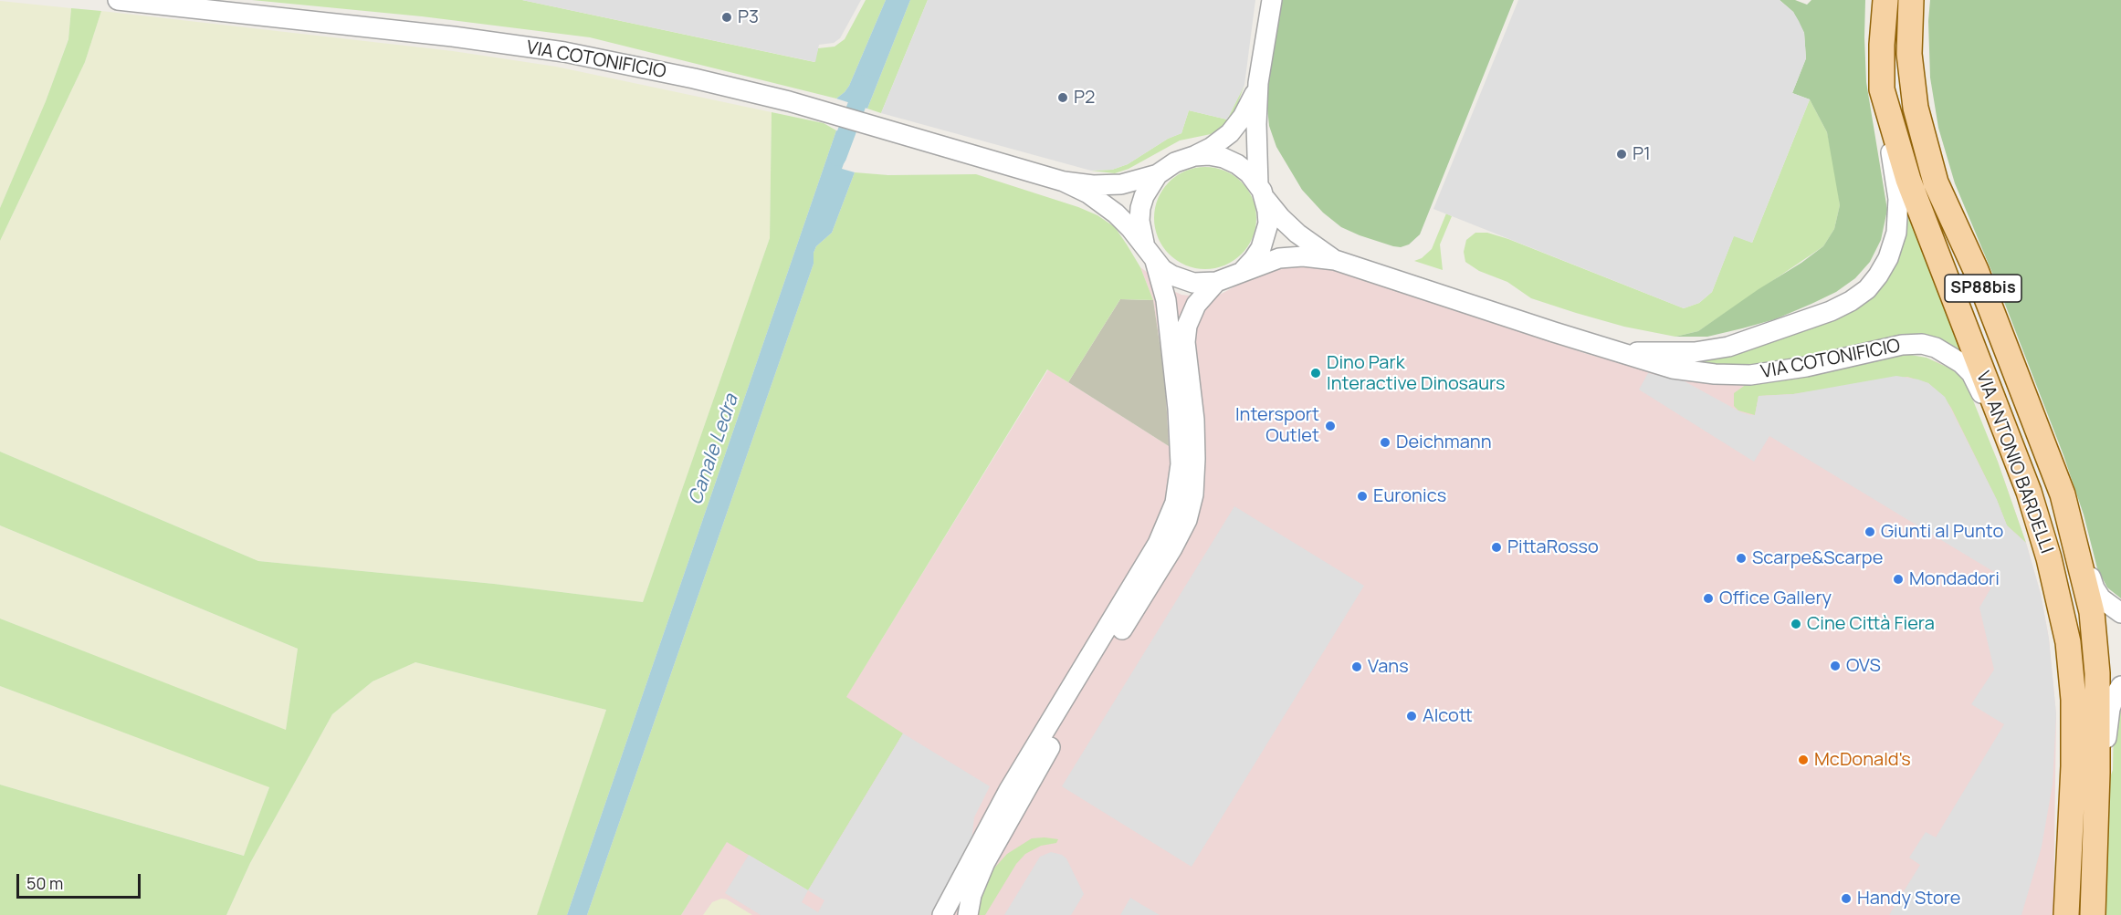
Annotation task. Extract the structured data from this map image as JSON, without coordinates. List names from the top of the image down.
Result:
{
  "streets": {
    "main road": ["SP88bis", "VIA ANTONIO BARDELLI"],
    "street": ["VIA COTONIFICIO"]
  },
  "crossings": [
    ["VIA COTONIFICIO", "SP88bis"],
    ["VIA COTONIFICIO", "VIA ANTONIO BARDELLI"],
    ["SP88bis", "VIA ANTONIO BARDELLI"]
  ],
  "water": ["Canale Ledra"],
  "places": [
    "P3",
    "P2",
    "P1",
    "Dino Park Interactive Dinosaurs",
    "Intersport Outlet",
    "Deichmann",
    "Euronics",
    "Giunti al Punto",
    "PittaRosso",
    "Scarpe&Scarpe",
    "Mondadori",
    "Office Gallery",
    "Cine Città Fiera",
    "OVS",
    "Vans",
    "Alcott",
    "McDonald's",
    "Handy Store"
  ],
  "scale_bar": "50 m"
}
